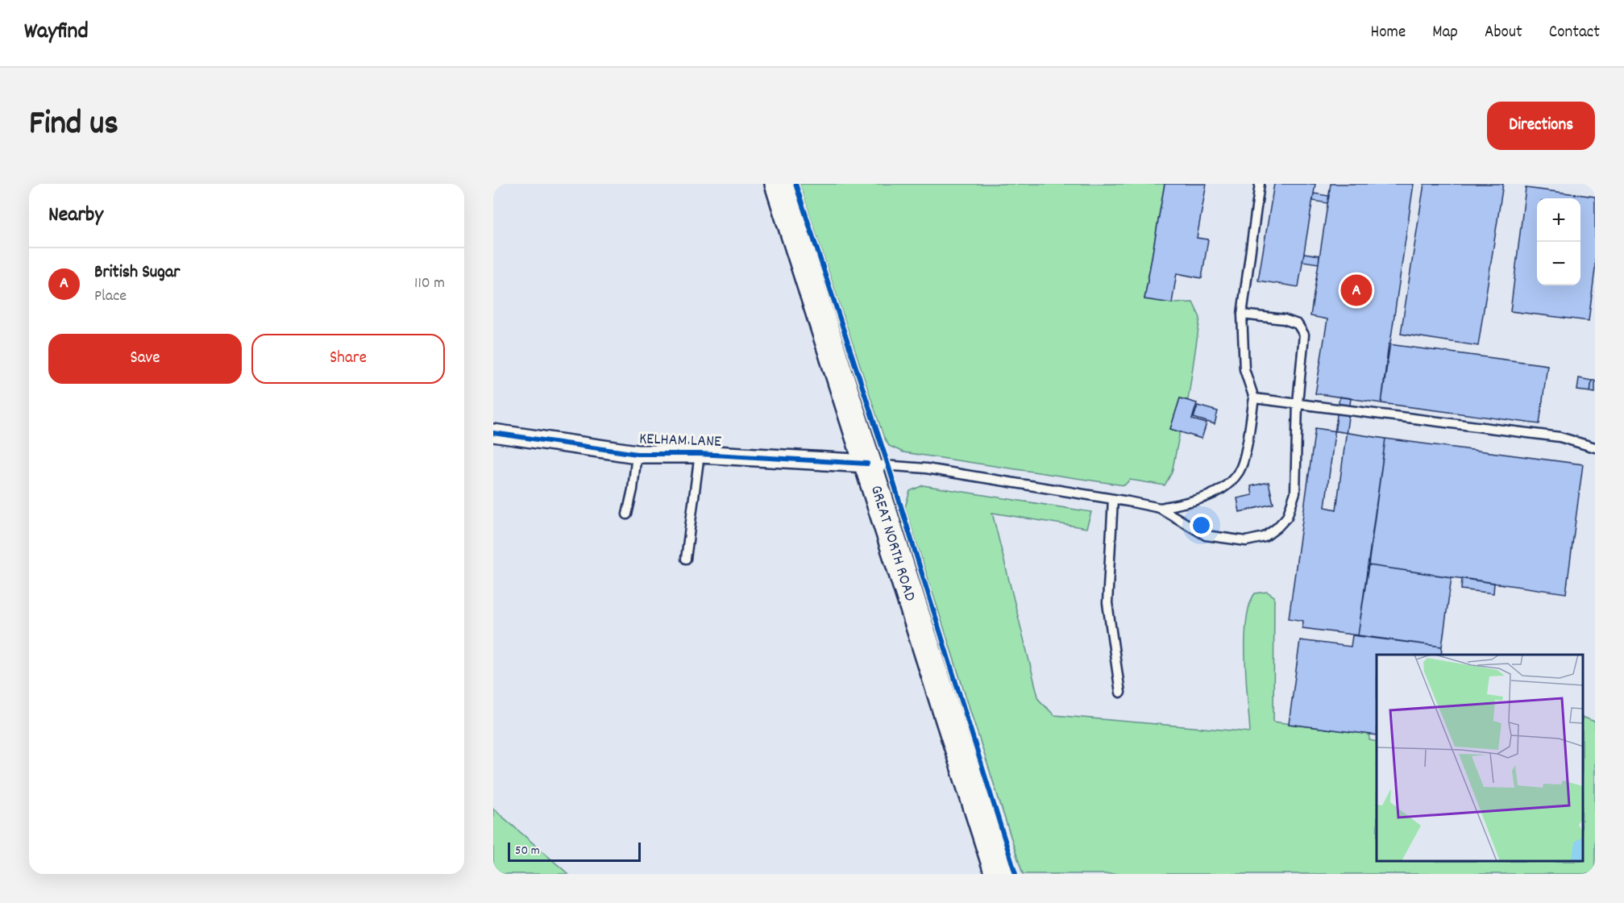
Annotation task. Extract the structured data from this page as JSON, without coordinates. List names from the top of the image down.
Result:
{
  "streets": {
    "main road": ["GREAT NORTH ROAD"],
    "street": ["KELHAM LANE"]
  },
  "crossings": [
    ["KELHAM LANE", "GREAT NORTH ROAD"]
  ],
  "scale_bar": "50 m",
  "page": {
    "header": "Wayfind",
    "nav": [
      "Home",
      "Map",
      "About",
      "Contact"
    ],
    "title": "Find us",
    "buttons": [
      "Directions",
      ["Save", "Share"]
    ],
    "heading": "Nearby",
    "map_buttons": ["+", "−"],
    "list": [
      {
        "mark": "A",
        "name": "British Sugar",
        "note": "Place",
        "value": "110 m"
      }
    ],
    "pins": "A",
    "scale": "50 m"
  }
}
